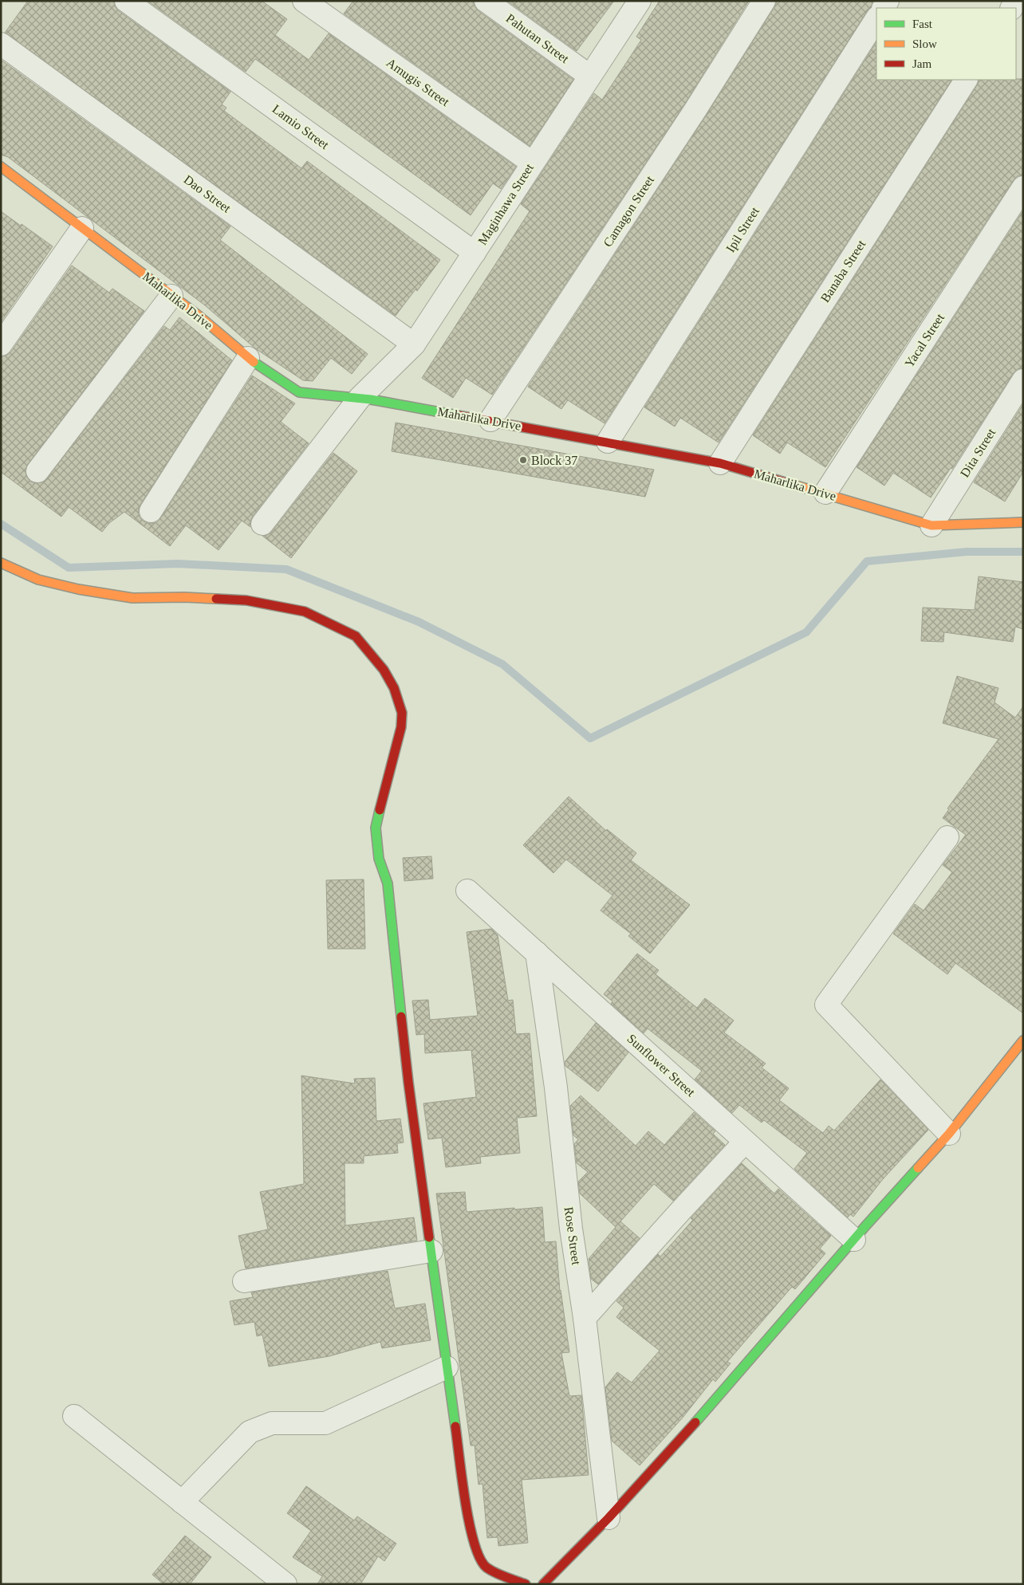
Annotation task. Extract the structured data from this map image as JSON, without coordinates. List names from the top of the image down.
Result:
{
  "streets": {
    "street": [
      "Pahutan Street",
      "Amugis Street",
      "Lamio Street",
      "Dao Street",
      "Maginhawa Street",
      "Camagon Street",
      "Ipil Street",
      "Banaba Street",
      "Maharlika Drive",
      "Yacal Street",
      "Dita Street",
      "Sunflower Street",
      "Rose Street"
    ]
  },
  "crossings": [
    ["Pahutan Street", "Maginhawa Street"],
    ["Amugis Street", "Maginhawa Street"],
    ["Lamio Street", "Maginhawa Street"],
    ["Dao Street", "Maginhawa Street"],
    ["Maginhawa Street", "Maharlika Drive"],
    ["Camagon Street", "Maharlika Drive"],
    ["Ipil Street", "Maharlika Drive"],
    ["Banaba Street", "Maharlika Drive"],
    ["Maharlika Drive", "Yacal Street"],
    ["Maharlika Drive", "Dita Street"],
    ["Sunflower Street", "Rose Street"]
  ],
  "places": ["Block 37"],
  "legend": ["Fast", "Slow", "Jam"]
}
